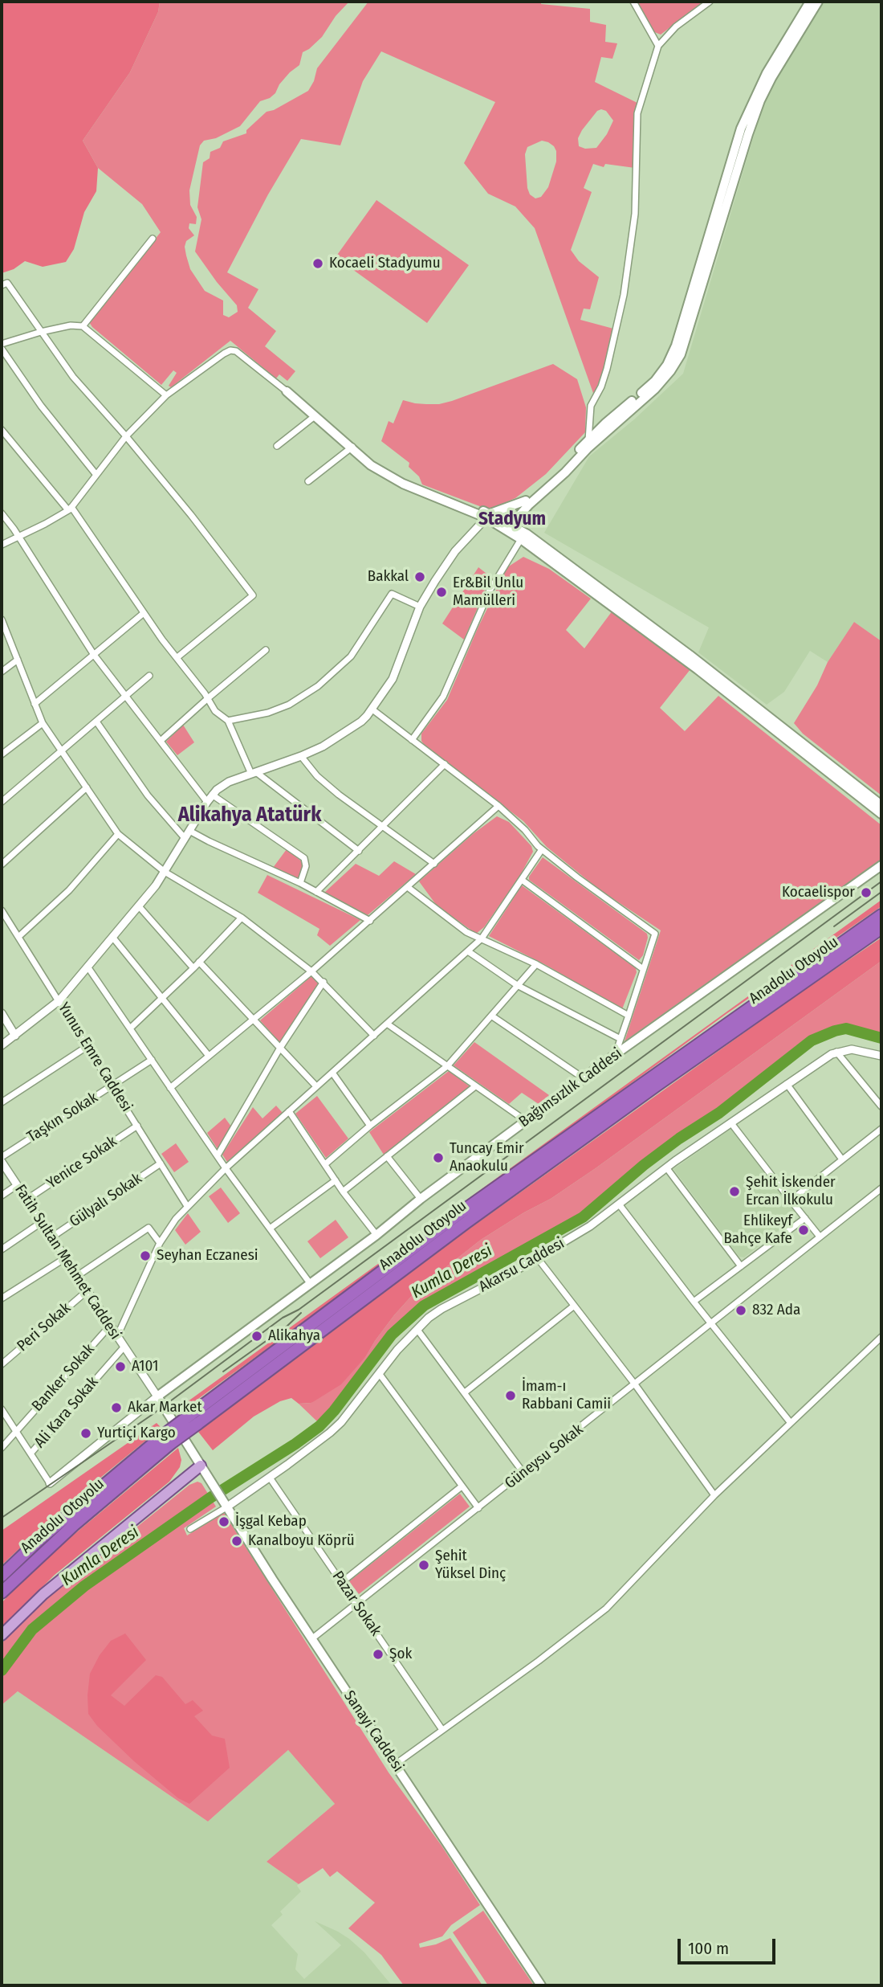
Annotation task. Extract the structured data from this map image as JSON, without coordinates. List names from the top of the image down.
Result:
{
  "streets": {
    "highway": ["Anadolu Otoyolu"],
    "main road": ["Bağımsızlık Caddesi", "Fatih Sultan Mehmet Caddesi", "Sanayi Caddesi"],
    "street": [
      "Yunus Emre Caddesi",
      "Taşkın Sokak",
      "Yenice Sokak",
      "Gülyalı Sokak",
      "Akarsu Caddesi",
      "Peri Sokak",
      "Banker Sokak",
      "Ali Kara Sokak",
      "Güneysu Sokak",
      "Pazar Sokak"
    ]
  },
  "crossings": [
    ["Yunus Emre Caddesi", "Taşkın Sokak"],
    ["Yunus Emre Caddesi", "Yenice Sokak"],
    ["Yunus Emre Caddesi", "Gülyalı Sokak"],
    ["Bağımsızlık Caddesi", "Fatih Sultan Mehmet Caddesi"],
    ["Yenice Sokak", "Fatih Sultan Mehmet Caddesi"],
    ["Gülyalı Sokak", "Fatih Sultan Mehmet Caddesi"],
    ["Fatih Sultan Mehmet Caddesi", "Peri Sokak"],
    ["Fatih Sultan Mehmet Caddesi", "Banker Sokak"],
    ["Fatih Sultan Mehmet Caddesi", "Ali Kara Sokak"],
    ["Fatih Sultan Mehmet Caddesi", "Sanayi Caddesi"],
    ["Akarsu Caddesi", "Pazar Sokak"],
    ["Akarsu Caddesi", "Sanayi Caddesi"],
    ["Güneysu Sokak", "Pazar Sokak"],
    ["Güneysu Sokak", "Sanayi Caddesi"]
  ],
  "districts": ["Stadyum", "Alikahya Atatürk"],
  "water": ["Kumla Deresi"],
  "places": [
    "Kocaeli Stadyumu",
    "Bakkal",
    "Er&Bil Unlu Mamülleri",
    "Kocaelispor",
    "Tuncay Emir Anaokulu",
    "Şehit İskender Ercan İlkokulu",
    "Ehlikeyf Bahçe Kafe",
    "Seyhan Eczanesi",
    "832 Ada",
    "Alikahya",
    "A101",
    "İmam-ı Rabbani Camii",
    "Akar Market",
    "Yurtiçi Kargo",
    "İşgal Kebap",
    "Kanalboyu Köprü",
    "Şehit Yüksel Dinç",
    "Şok"
  ],
  "scale_bar": "100 m"
}
